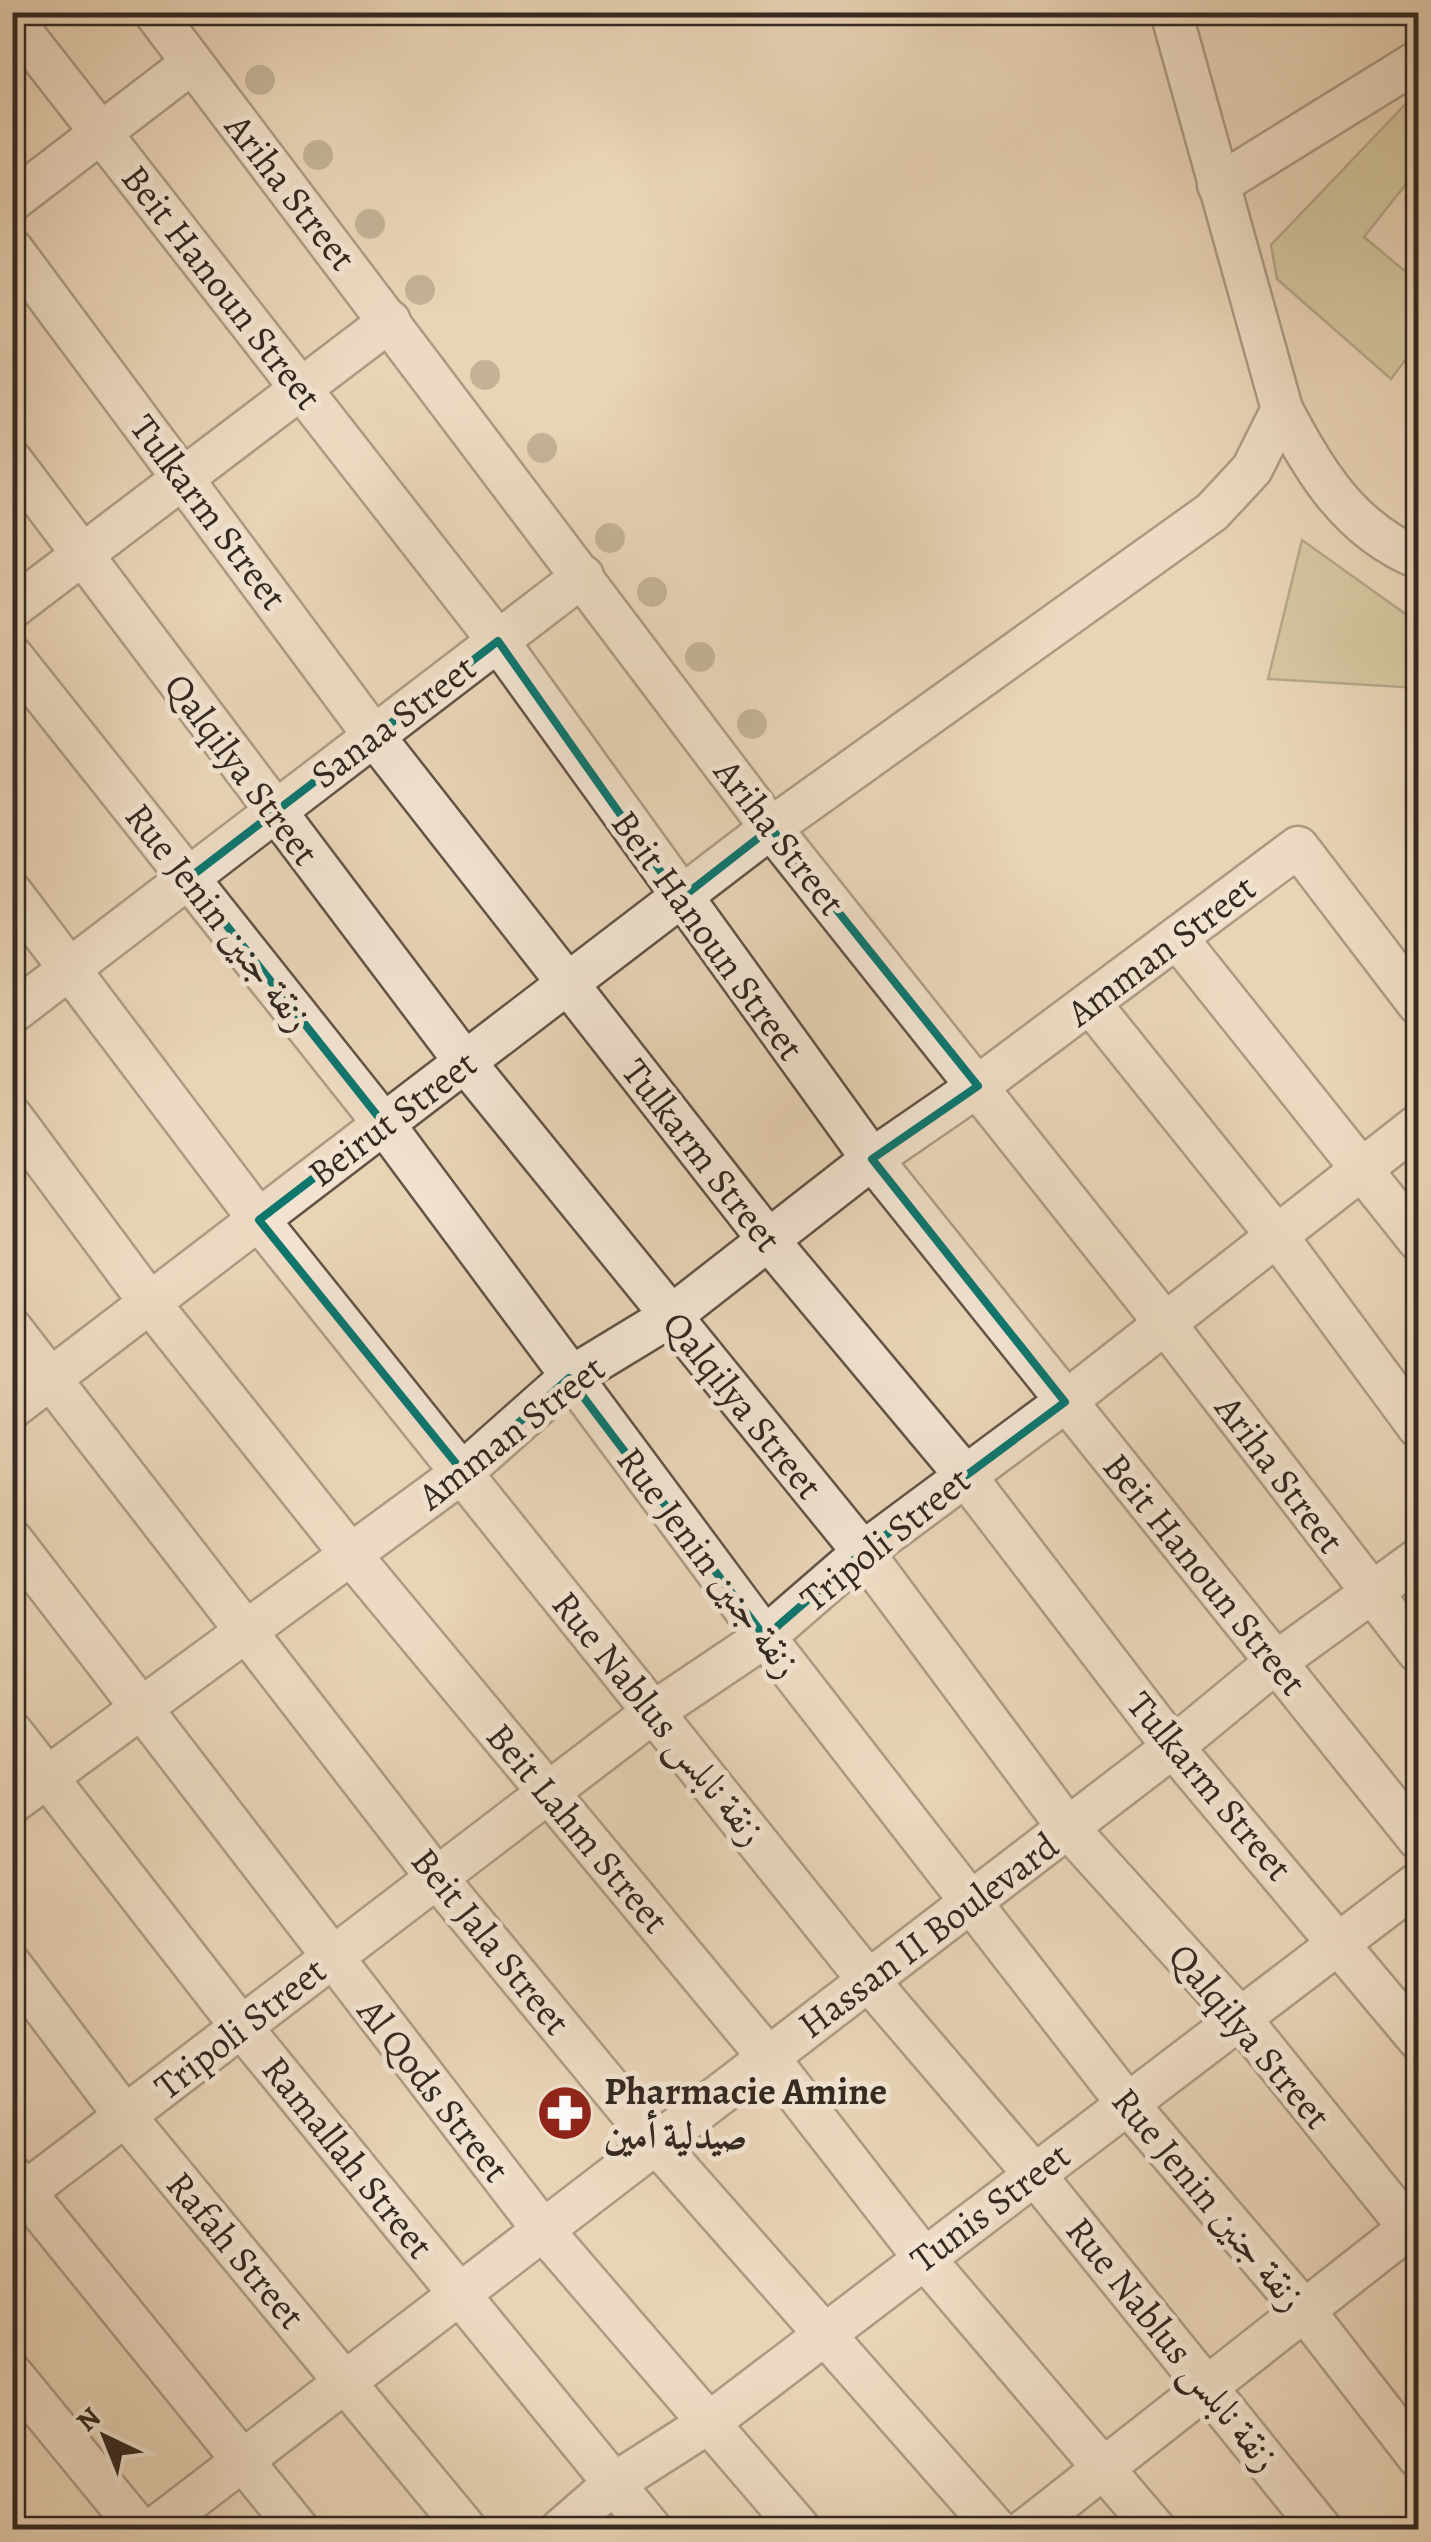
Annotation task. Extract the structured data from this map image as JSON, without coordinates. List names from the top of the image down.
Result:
{
  "streets": {
    "street": [
      "Ariha Street",
      "Beit Hanoun Street",
      "Tulkarm Street",
      "Sanaa Street",
      "Qalqilya Street",
      "Rue Jenin زنقة جنين",
      "Amman Street",
      "Beirut Street",
      "Tripoli Street",
      "Rue Nablus زنقة نابلس",
      "Beit Lahm Street",
      "Hassan II Boulevard",
      "Beit Jala Street",
      "Al Qods Street",
      "Ramallah Street",
      "Tunis Street",
      "Rafah Street"
    ]
  },
  "crossings": [
    ["Ariha Street", "Sanaa Street"],
    ["Ariha Street", "Amman Street"],
    ["Ariha Street", "Beirut Street"],
    ["Ariha Street", "Tripoli Street"],
    ["Ariha Street", "Hassan II Boulevard"],
    ["Beit Hanoun Street", "Sanaa Street"],
    ["Beit Hanoun Street", "Amman Street"],
    ["Beit Hanoun Street", "Beirut Street"],
    ["Beit Hanoun Street", "Tripoli Street"],
    ["Beit Hanoun Street", "Hassan II Boulevard"],
    ["Tulkarm Street", "Sanaa Street"],
    ["Tulkarm Street", "Amman Street"],
    ["Tulkarm Street", "Beirut Street"],
    ["Tulkarm Street", "Tripoli Street"],
    ["Tulkarm Street", "Hassan II Boulevard"],
    ["Tulkarm Street", "Tunis Street"],
    ["Sanaa Street", "Qalqilya Street"],
    ["Sanaa Street", "Rue Jenin زنقة جنين"],
    ["Sanaa Street", "Rue Nablus زنقة نابلس"],
    ["Qalqilya Street", "Amman Street"],
    ["Qalqilya Street", "Beirut Street"],
    ["Qalqilya Street", "Tripoli Street"],
    ["Qalqilya Street", "Hassan II Boulevard"],
    ["Qalqilya Street", "Tunis Street"],
    ["Rue Jenin زنقة جنين", "Amman Street"],
    ["Rue Jenin زنقة جنين", "Beirut Street"],
    ["Rue Jenin زنقة جنين", "Tripoli Street"],
    ["Rue Jenin زنقة جنين", "Hassan II Boulevard"],
    ["Rue Jenin زنقة جنين", "Tunis Street"],
    ["Amman Street", "Rue Nablus زنقة نابلس"],
    ["Amman Street", "Beit Lahm Street"],
    ["Amman Street", "Beit Jala Street"],
    ["Amman Street", "Al Qods Street"],
    ["Amman Street", "Ramallah Street"],
    ["Beirut Street", "Rue Nablus زنقة نابلس"],
    ["Beirut Street", "Beit Lahm Street"],
    ["Beirut Street", "Beit Jala Street"],
    ["Tripoli Street", "Rue Nablus زنقة نابلس"],
    ["Tripoli Street", "Beit Lahm Street"],
    ["Tripoli Street", "Beit Jala Street"],
    ["Tripoli Street", "Al Qods Street"],
    ["Tripoli Street", "Ramallah Street"],
    ["Tripoli Street", "Rafah Street"],
    ["Rue Nablus زنقة نابلس", "Hassan II Boulevard"],
    ["Rue Nablus زنقة نابلس", "Tunis Street"],
    ["Beit Lahm Street", "Hassan II Boulevard"],
    ["Beit Lahm Street", "Tunis Street"],
    ["Hassan II Boulevard", "Beit Jala Street"],
    ["Hassan II Boulevard", "Al Qods Street"],
    ["Hassan II Boulevard", "Ramallah Street"],
    ["Hassan II Boulevard", "Rafah Street"],
    ["Beit Jala Street", "Tunis Street"],
    ["Al Qods Street", "Tunis Street"],
    ["Ramallah Street", "Tunis Street"]
  ],
  "places": {
    "pharmacy": ["Pharmacie Amine صيدلية أمين"]
  },
  "north": "top left"
}
